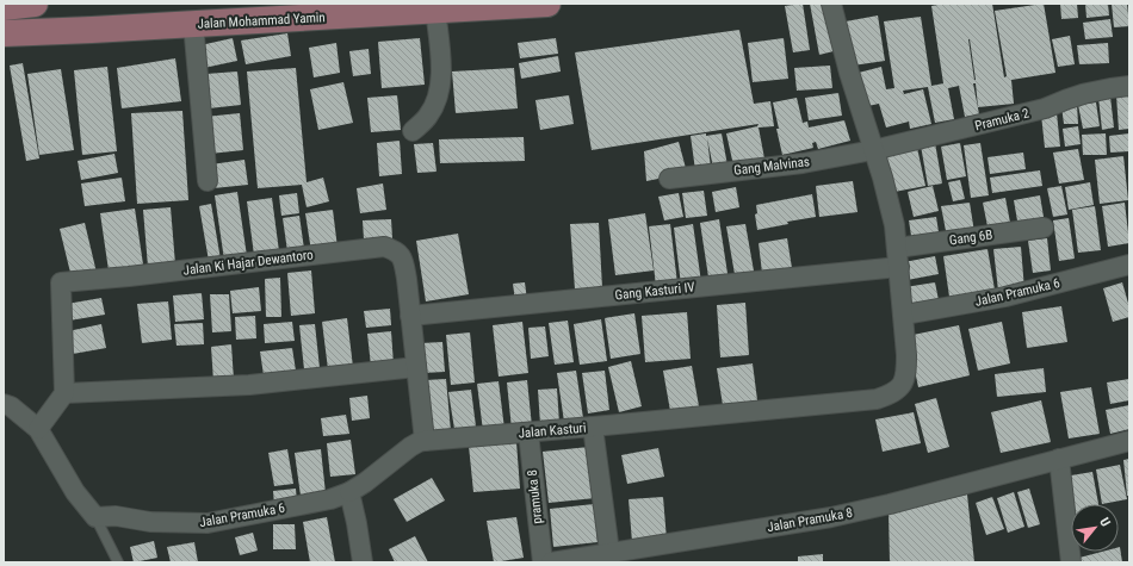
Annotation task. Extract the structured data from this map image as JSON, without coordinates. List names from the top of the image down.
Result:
{
  "streets": {
    "main road": ["Jalan Mohammad Yamin"],
    "street": [
      "Pramuka 2",
      "Gang Malvinas",
      "Gang 6B",
      "Jalan Ki Hajar Dewantoro",
      "Gang Kasturi IV",
      "Jalan Pramuka 6",
      "Jalan Kasturi",
      "pramuka 8",
      "Jalan Pramuka 8"
    ]
  },
  "crossings": [
    ["Pramuka 2", "Gang Malvinas"],
    ["Pramuka 2", "Jalan Kasturi"],
    ["Gang Malvinas", "Jalan Kasturi"],
    ["Gang 6B", "Jalan Kasturi"],
    ["Jalan Ki Hajar Dewantoro", "Gang Kasturi IV"],
    ["Jalan Ki Hajar Dewantoro", "Jalan Kasturi"],
    ["Gang Kasturi IV", "Jalan Kasturi"],
    ["Jalan Pramuka 6", "Jalan Kasturi"],
    ["Jalan Kasturi", "pramuka 8"]
  ],
  "north": "top right"
}
